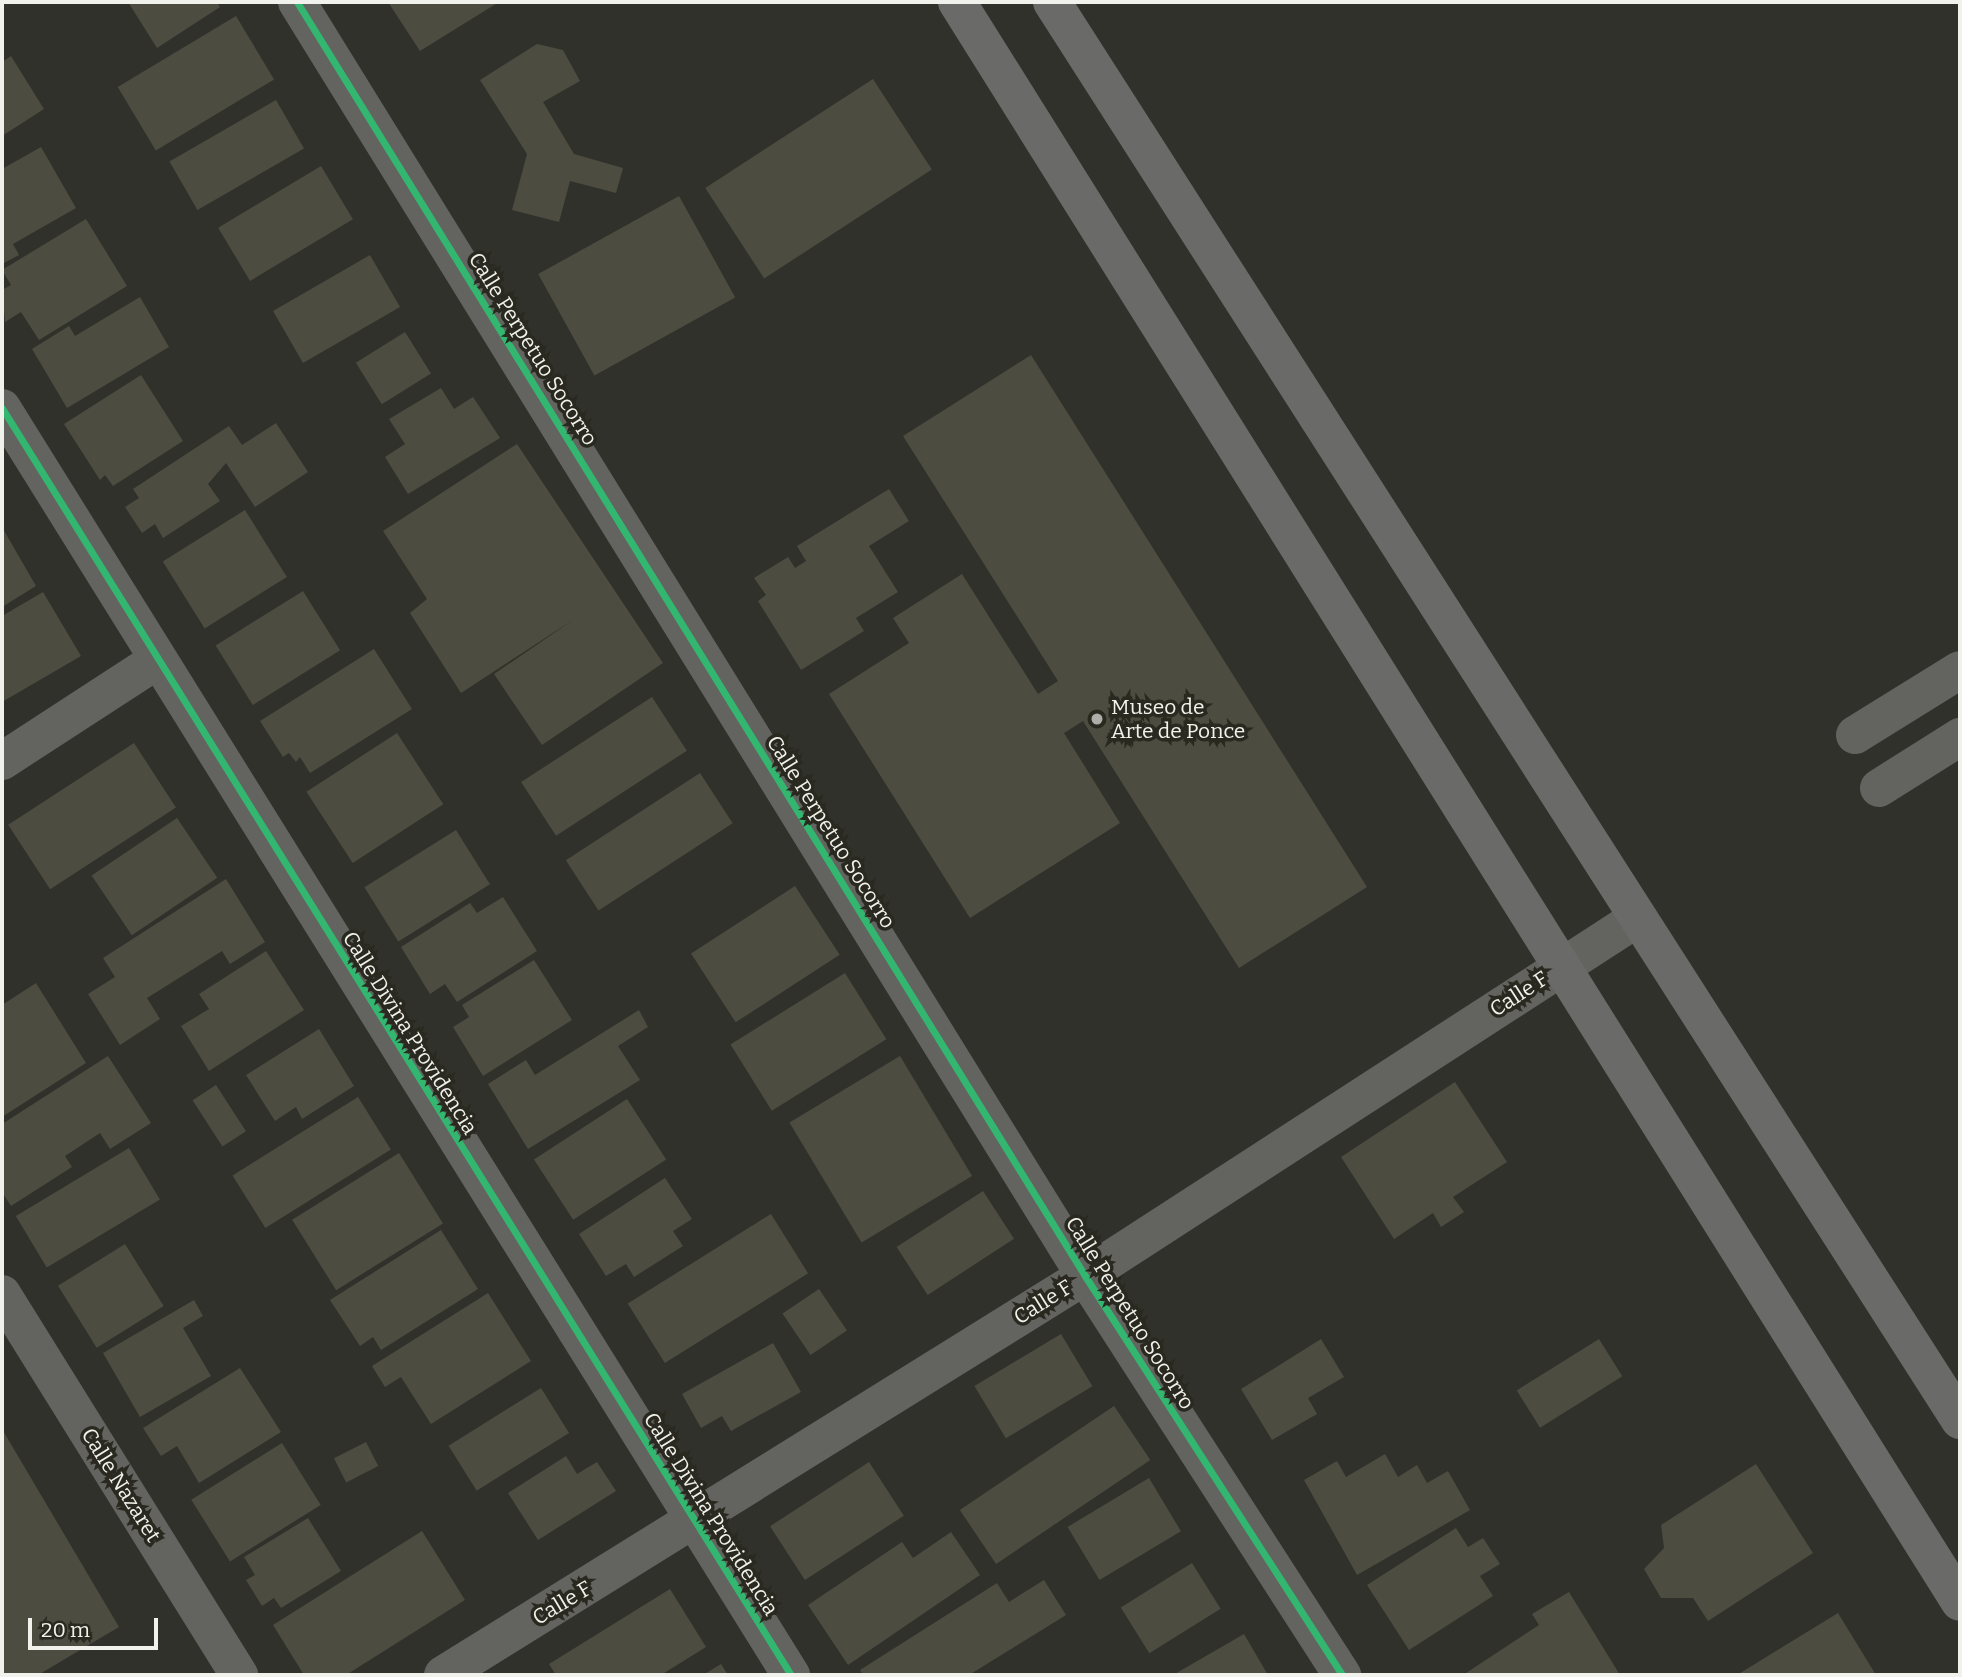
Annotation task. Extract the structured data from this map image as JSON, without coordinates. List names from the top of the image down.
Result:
{
  "streets": {
    "street": [
      "Calle Perpetuo Socorro",
      "Calle F",
      "Calle Divina Providencia",
      "Calle Nazaret"
    ]
  },
  "crossings": [
    ["Calle Perpetuo Socorro", "Calle F"],
    ["Calle F", "Calle Divina Providencia"]
  ],
  "places": ["Museo de Arte de Ponce"],
  "scale_bar": "20 m"
}
